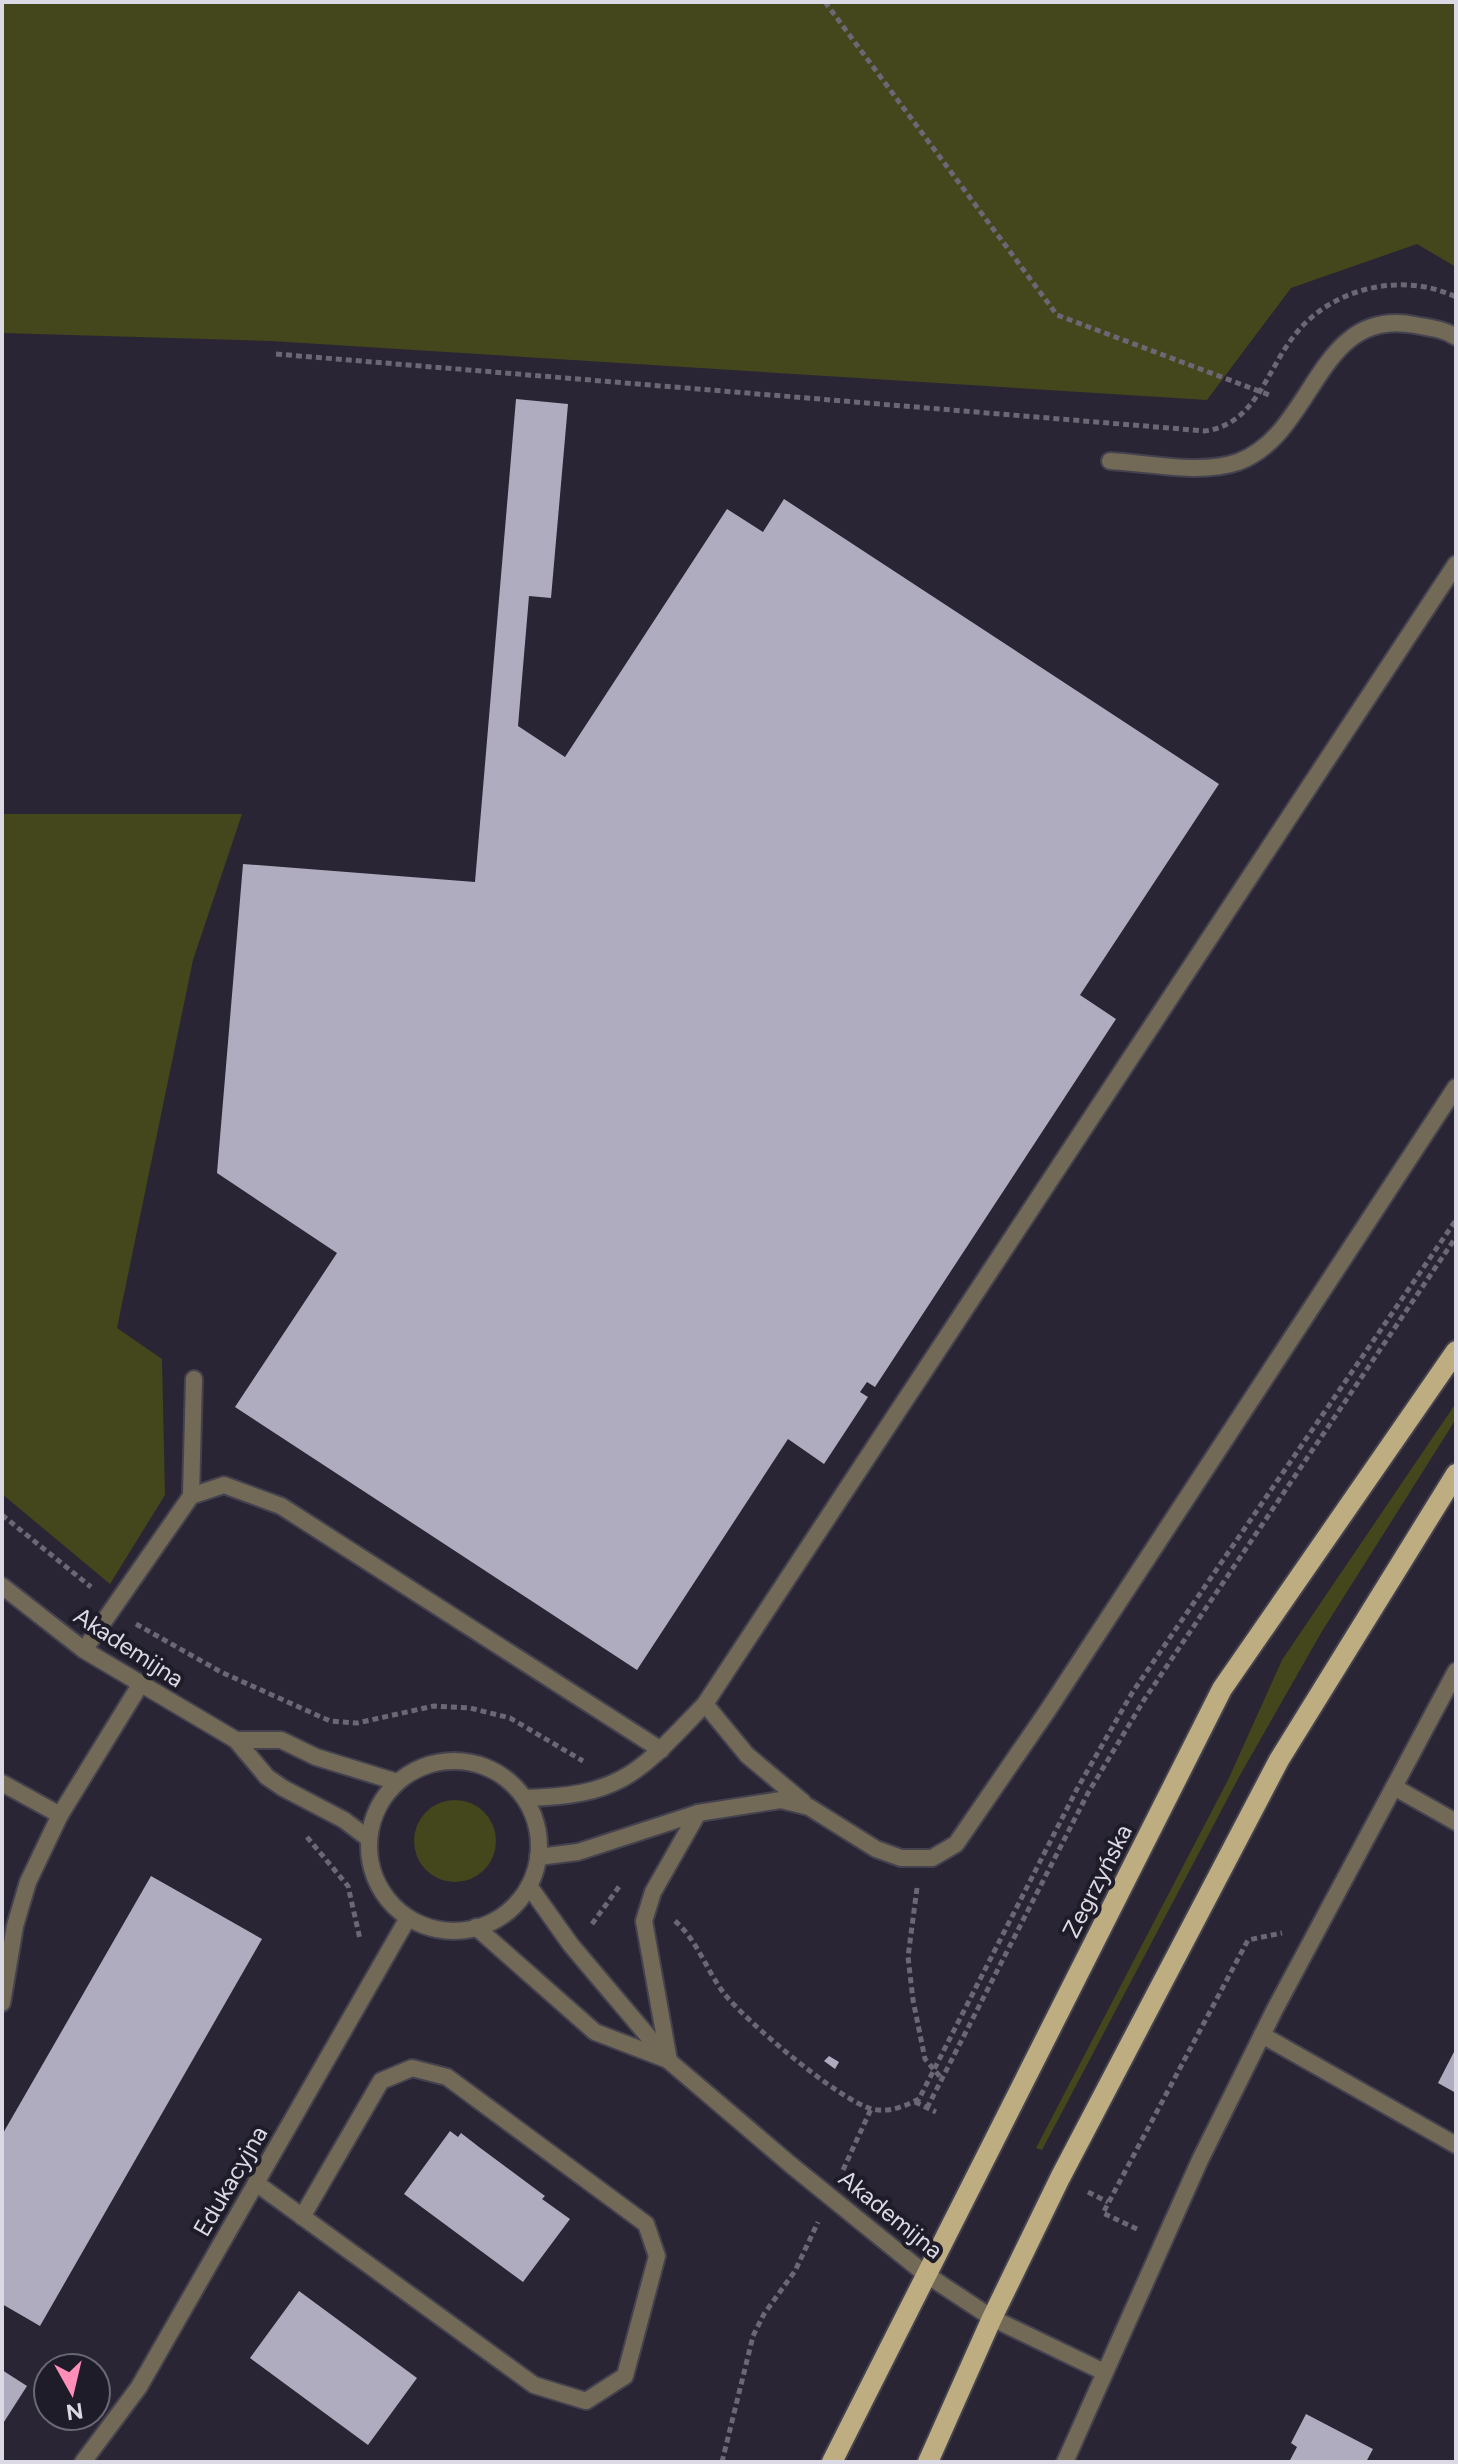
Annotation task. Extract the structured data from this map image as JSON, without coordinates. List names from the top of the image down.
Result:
{
  "streets": {
    "main road": ["Zegrzyńska"],
    "street": ["Akademijna", "Edukacyjna"]
  },
  "crossings": [
    ["Akademijna", "Zegrzyńska"],
    ["Akademijna", "Edukacyjna"]
  ],
  "north": "bottom"
}
